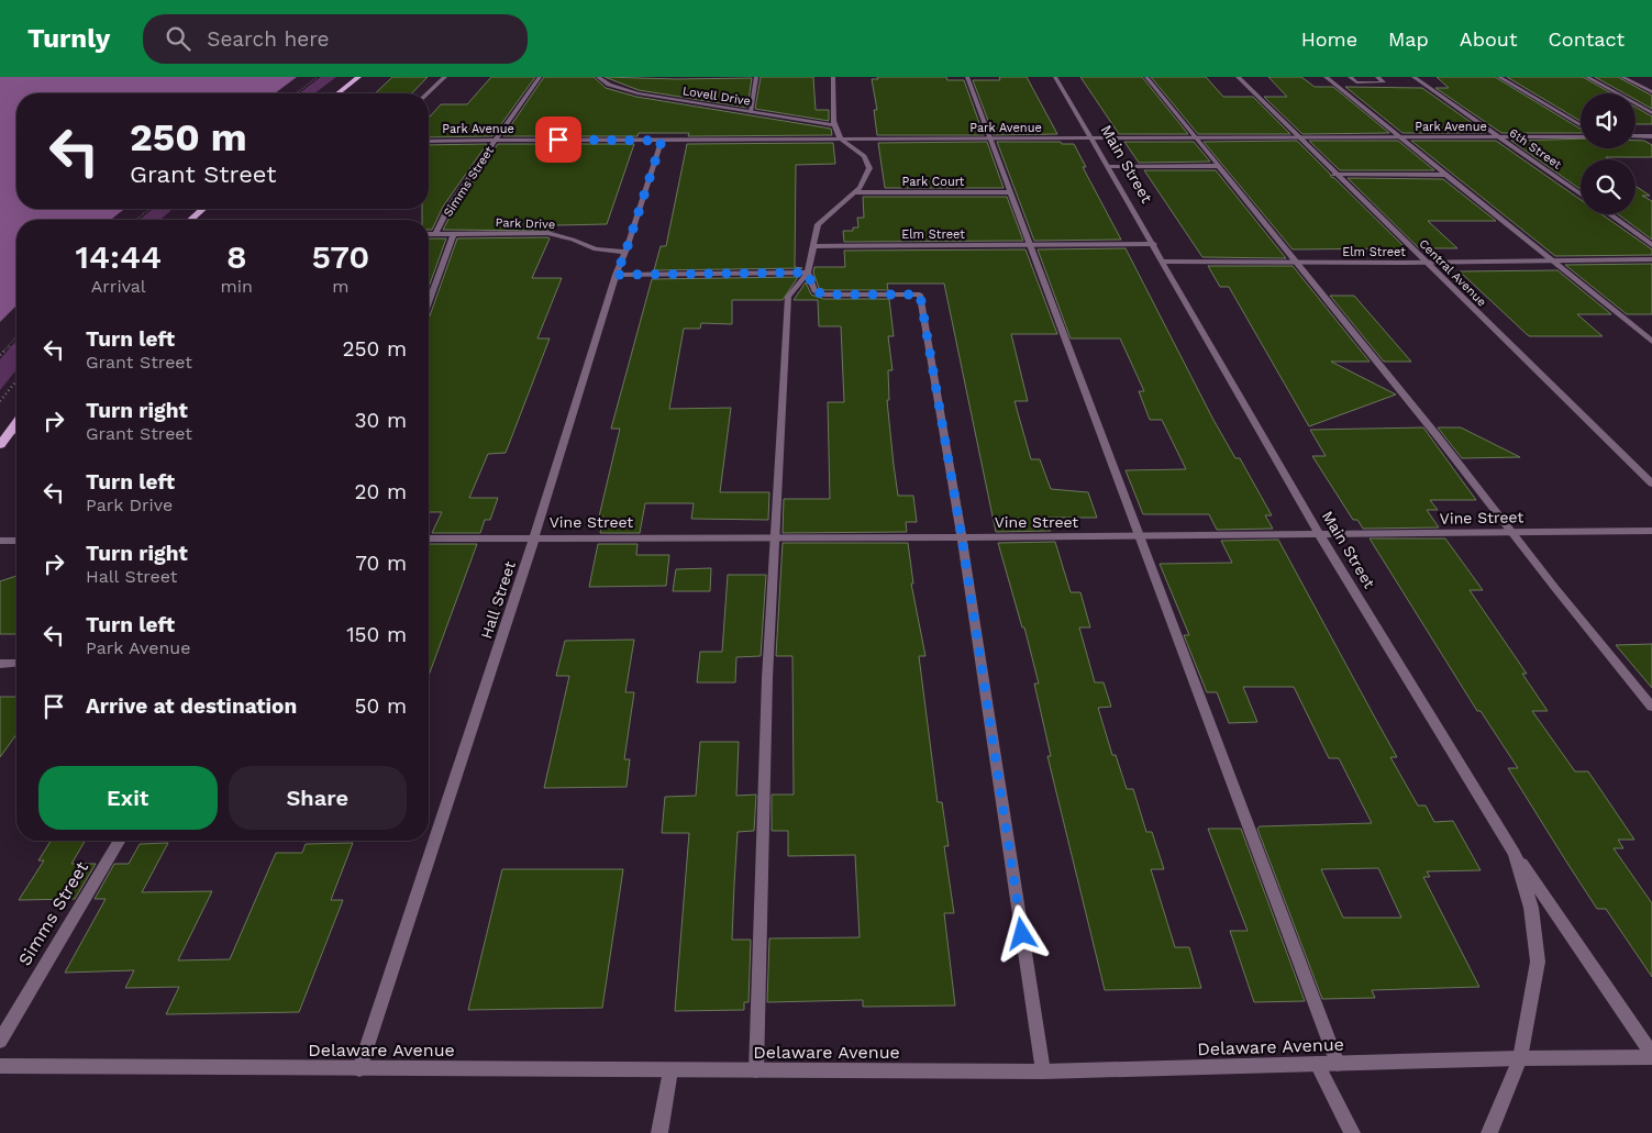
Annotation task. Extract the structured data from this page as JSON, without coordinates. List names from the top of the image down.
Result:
{
  "streets": {
    "street": [
      "Lovell Drive",
      "Park Avenue",
      "6th Street",
      "Main Street",
      "Simms Street",
      "Park Court",
      "Park Drive",
      "Elm Street",
      "Central Avenue",
      "Vine Street",
      "Hall Street",
      "Delaware Avenue"
    ]
  },
  "crossings": [
    ["Park Avenue", "6th Street"],
    ["Park Avenue", "Main Street"],
    ["Park Avenue", "Simms Street"],
    ["Park Avenue", "Central Avenue"],
    ["Park Avenue", "Hall Street"],
    ["Main Street", "Elm Street"],
    ["Main Street", "Vine Street"],
    ["Main Street", "Delaware Avenue"],
    ["Simms Street", "Park Drive"],
    ["Park Drive", "Hall Street"],
    ["Elm Street", "Central Avenue"],
    ["Vine Street", "Hall Street"],
    ["Hall Street", "Delaware Avenue"]
  ],
  "page": {
    "header": "Turnly",
    "search": "Search here",
    "nav": [
      "Home",
      "Map",
      "About",
      "Contact"
    ],
    "turn": ["250 m", "Grant Street"],
    "eta": [
      "14:44",
      "Arrival",
      "8",
      "min",
      "570",
      "m"
    ],
    "list": [
      {
        "name": "Turn left",
        "note": "Grant Street",
        "value": "250 m"
      },
      {
        "name": "Turn right",
        "note": "Grant Street",
        "value": "30 m"
      },
      {
        "name": "Turn left",
        "note": "Park Drive",
        "value": "20 m"
      },
      {
        "name": "Turn right",
        "note": "Hall Street",
        "value": "70 m"
      },
      {
        "name": "Turn left",
        "note": "Park Avenue",
        "value": "150 m"
      },
      {
        "name": "Arrive at destination",
        "value": "50 m"
      }
    ],
    "buttons": ["Exit", "Share"]
  }
}
